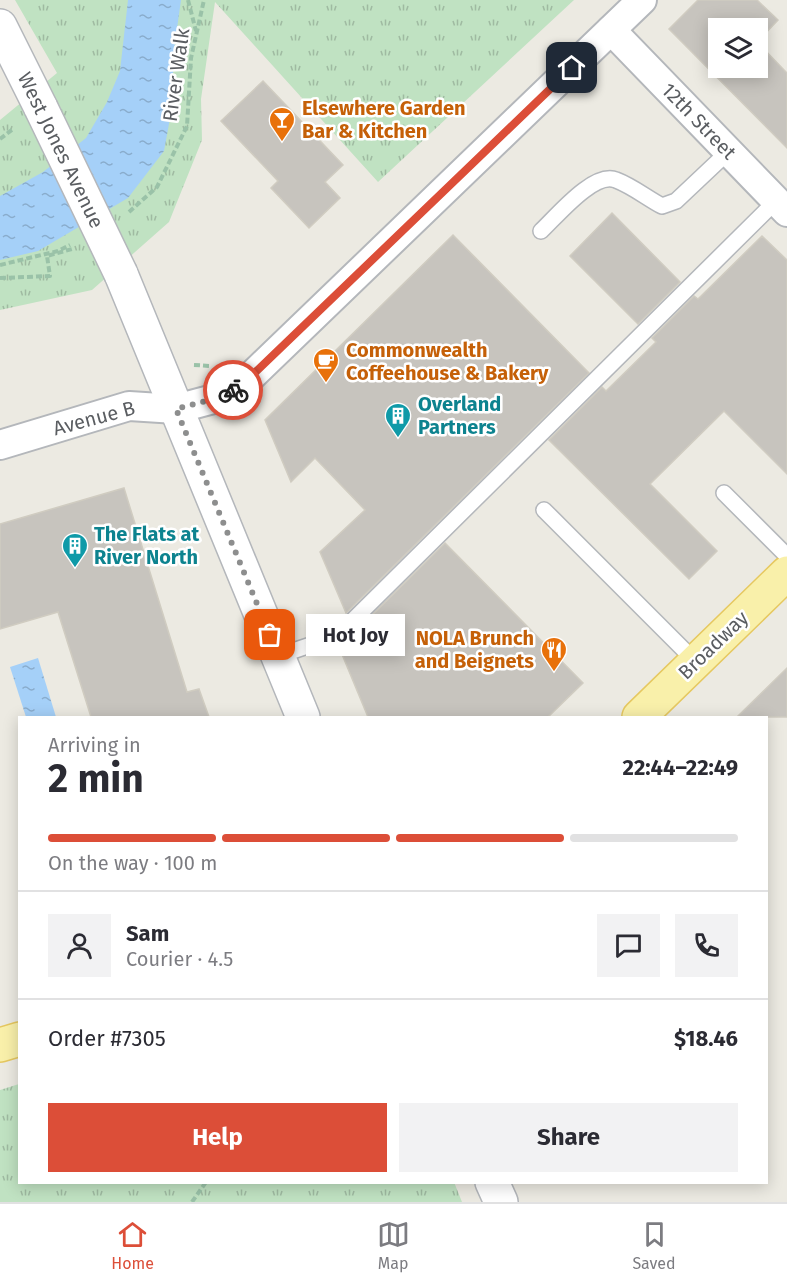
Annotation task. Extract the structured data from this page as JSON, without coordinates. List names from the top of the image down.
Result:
{
  "streets": {
    "main road": ["Broadway"],
    "street": ["12th Street", "West Jones Avenue", "Avenue B"],
    "path": ["River Walk"]
  },
  "crossings": [
    ["12th Street", "Avenue B"],
    ["West Jones Avenue", "Avenue B"]
  ],
  "places": {
    "bar": ["Elsewhere Garden Bar & Kitchen"],
    "cafe": ["Commonwealth Coffeehouse & Bakery"],
    "building": ["Overland Partners", "The Flats at River North"],
    "other": ["Hot Joy"],
    "restaurant": ["NOLA Brunch and Beignets"]
  },
  "page": {
    "bubble": "Hot Joy",
    "heading": ["2 min", "Arriving in", "22:44–22:49"],
    "panel": [
      "Sam",
      "Courier · 4.5",
      "Order #7305",
      "$18.46"
    ],
    "bar": "On the way · 100 m",
    "buttons": ["Help", "Share"],
    "tabs": ["Home", "Map", "Saved"]
  }
}
